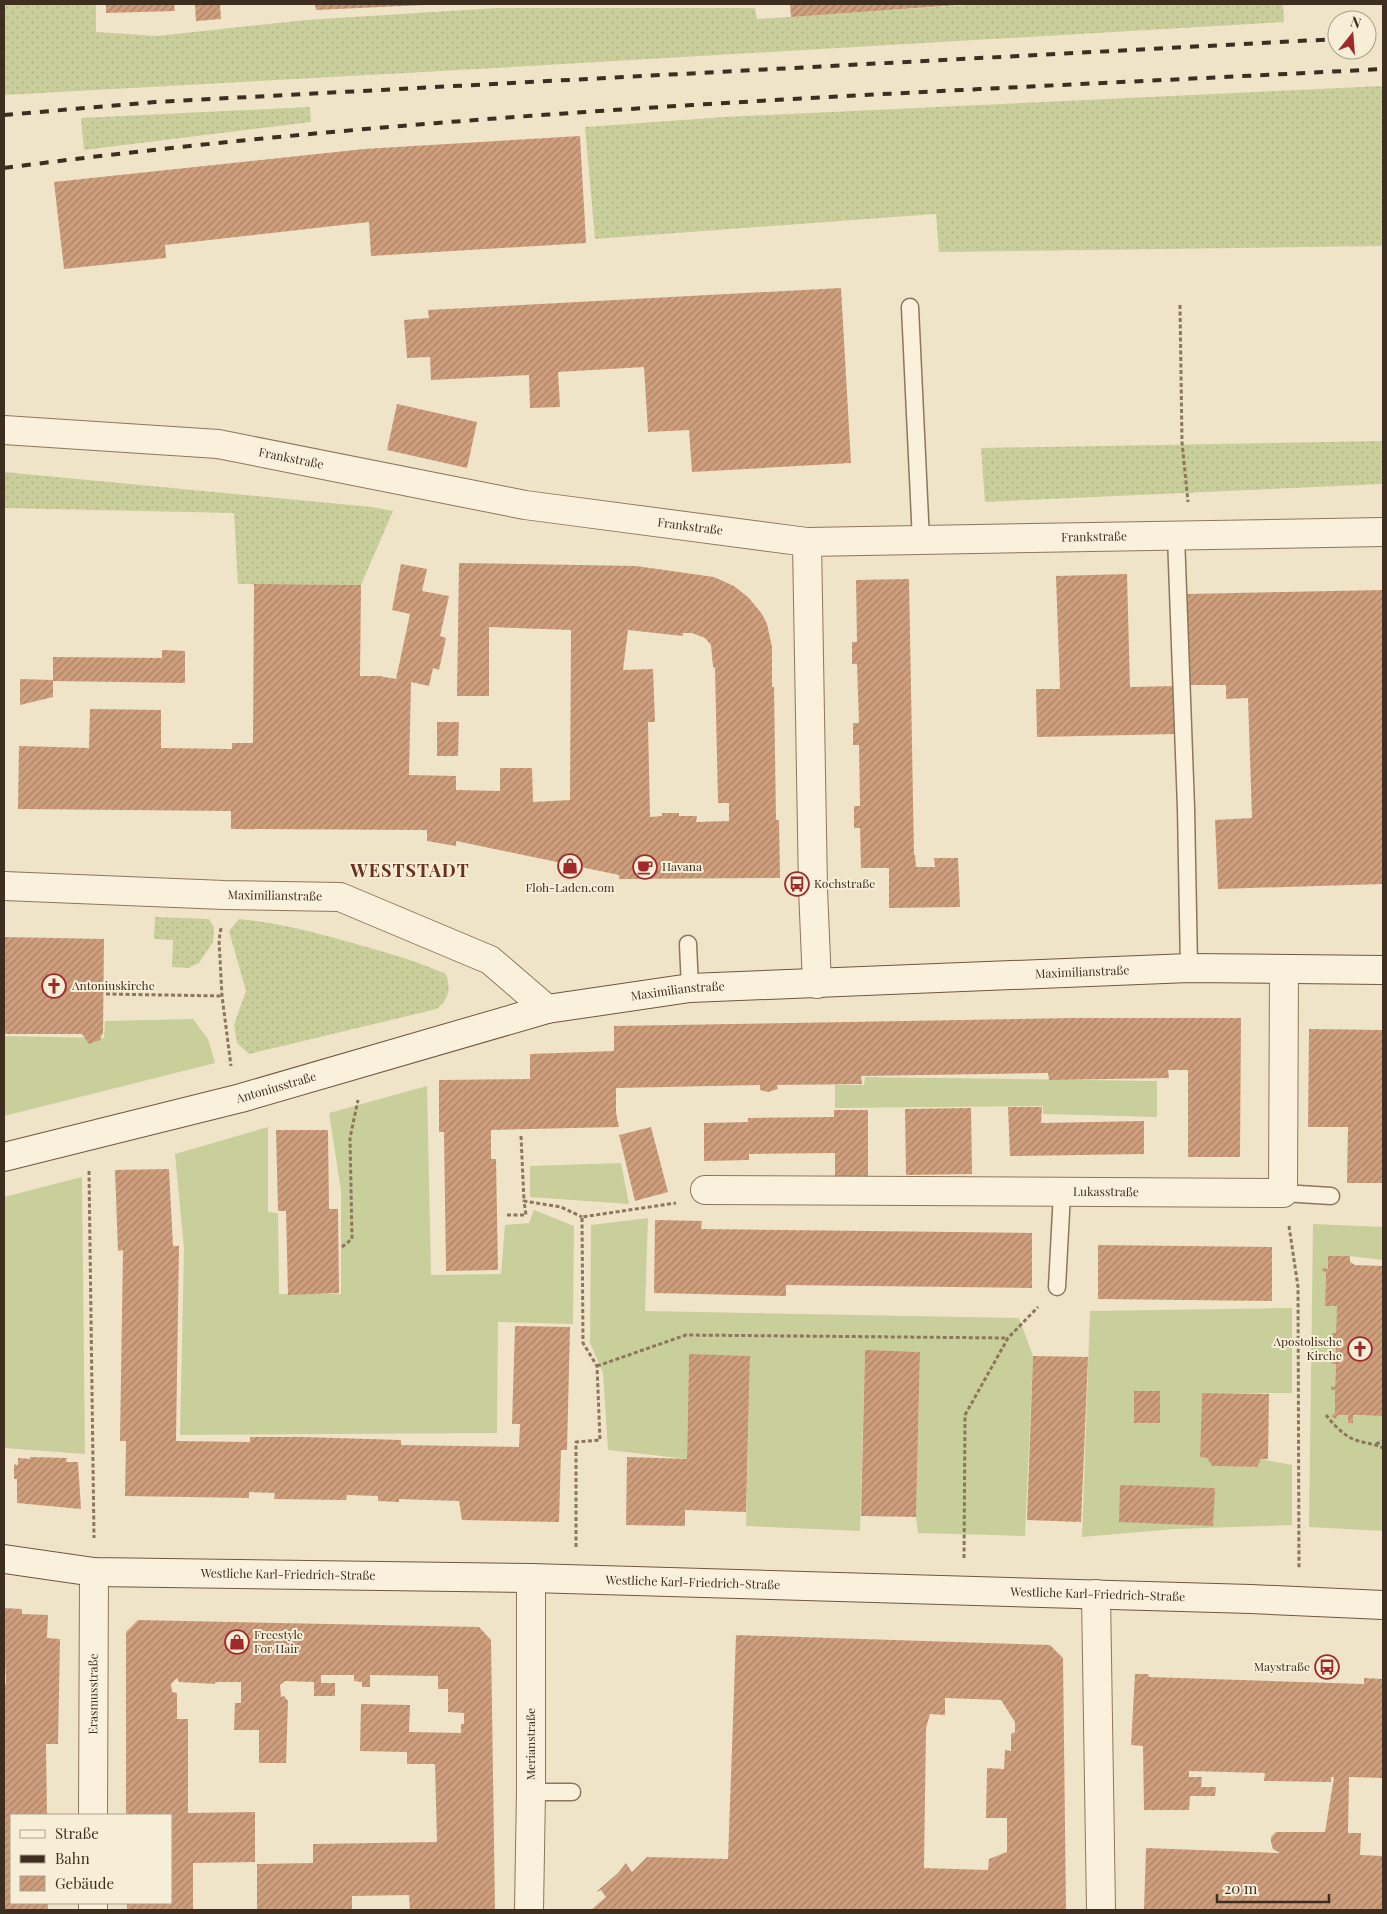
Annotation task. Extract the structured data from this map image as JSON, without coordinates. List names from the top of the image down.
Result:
{
  "streets": {
    "street": [
      "Frankstraße",
      "Maximilianstraße",
      "Antoniusstraße",
      "Lukasstraße",
      "Westliche Karl-Friedrich-Straße",
      "Erasmusstraße",
      "Merianstraße"
    ]
  },
  "crossings": [
    ["Maximilianstraße", "Antoniusstraße"],
    ["Westliche Karl-Friedrich-Straße", "Erasmusstraße"],
    ["Westliche Karl-Friedrich-Straße", "Merianstraße"]
  ],
  "districts": ["WESTSTADT"],
  "places": {
    "shop": ["Floh-Laden.com", "Freestyle For Hair"],
    "cafe": ["Havana"],
    "bus stop": ["Kochstraße", "Maystraße"],
    "church": ["Antoniuskirche", "Apostolische Kirche"]
  },
  "legend": ["Straße", "Bahn", "Gebäude"],
  "scale_bar": "20 m",
  "north": "top"
}
